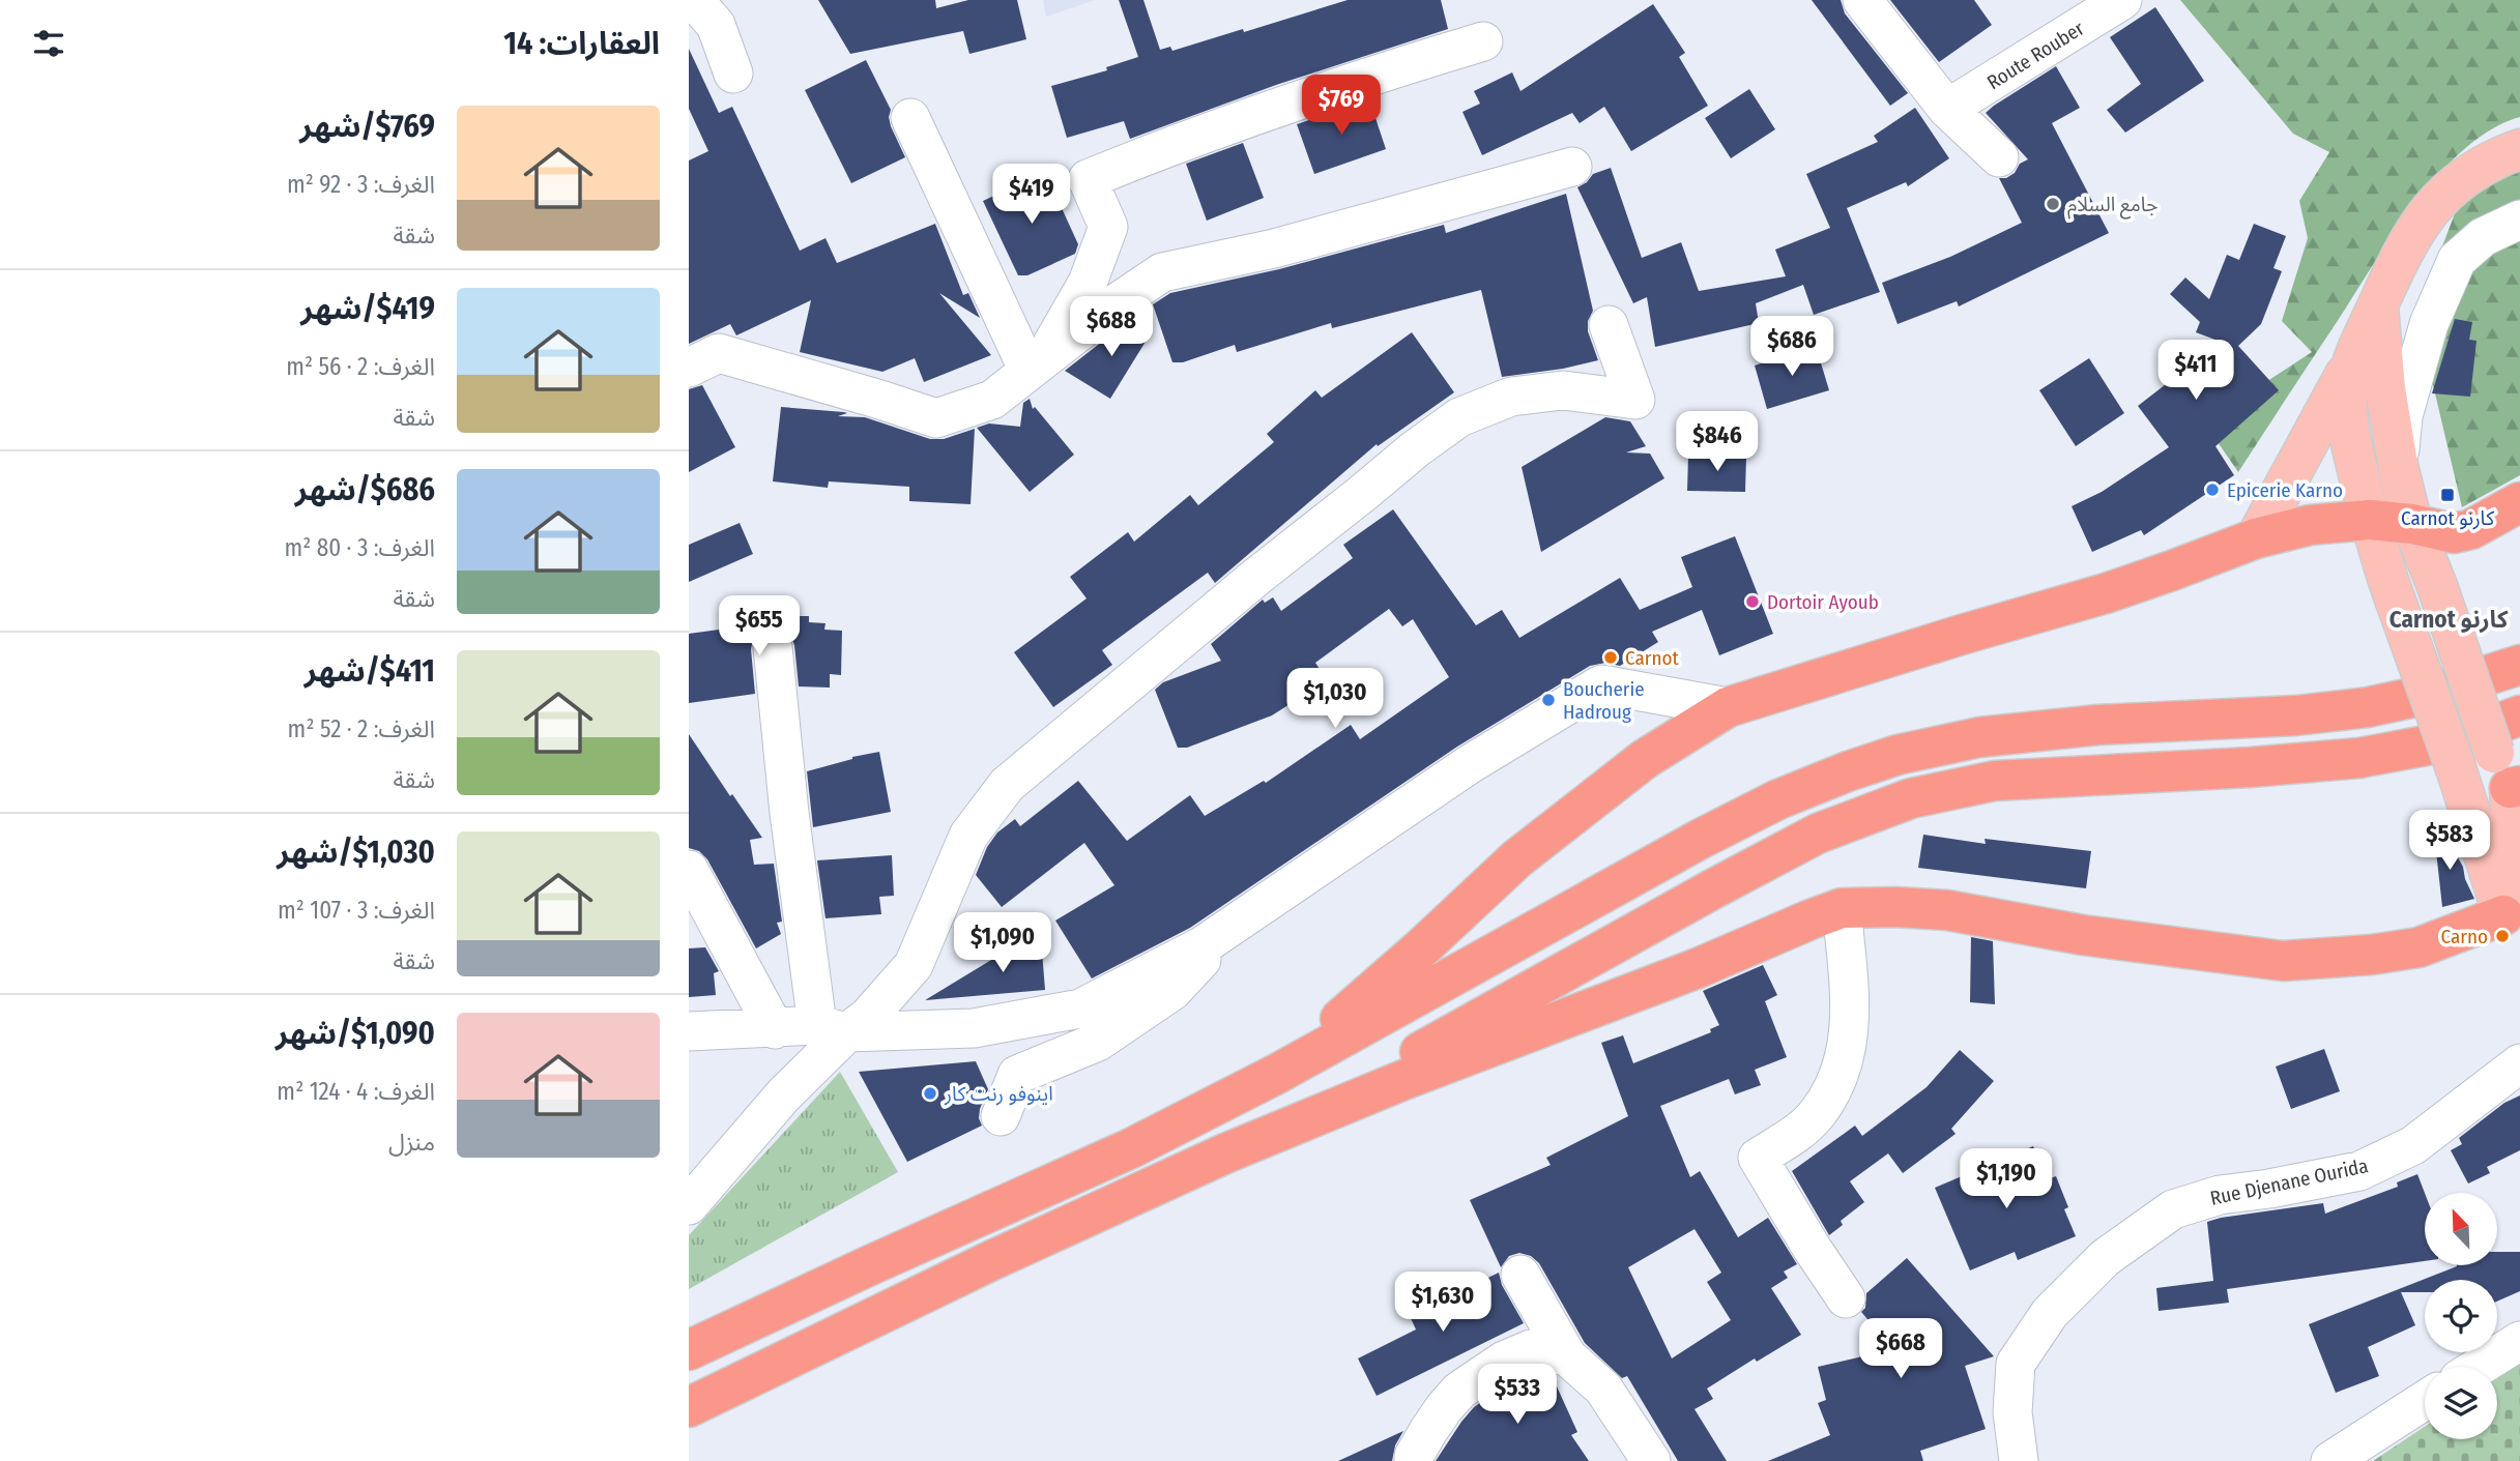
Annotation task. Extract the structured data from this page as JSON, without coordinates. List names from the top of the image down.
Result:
{
  "streets": {
    "street": ["Route Rouber", "Rue Djenane Ourida"]
  },
  "districts": ["Carnot كارنو"],
  "places": {
    "other": [
      "جامع السلام",
      "Epicerie Karno",
      "Dortoir Ayoub",
      "Carnot",
      "Boucherie Hadroug",
      "Carno",
      "اينوفو رنت كار"
    ],
    "transit": ["Carnot كارنو"]
  },
  "north": "top left",
  "page": {
    "heading": "العقارات: 14",
    "price": [
      "$769",
      "$419",
      "$688",
      "$686",
      "$411",
      "$846",
      "$655",
      "$1,030",
      "$583",
      "$1,090",
      "$1,190",
      "$1,630",
      "$668",
      "$533"
    ],
    "list": [
      {
        "name": "$769/شهر",
        "note": "الغرف: 3 · 92 m² · شقة"
      },
      {
        "name": "$419/شهر",
        "note": "الغرف: 2 · 56 m² · شقة"
      },
      {
        "name": "$686/شهر",
        "note": "الغرف: 3 · 80 m² · شقة"
      },
      {
        "name": "$411/شهر",
        "note": "الغرف: 2 · 52 m² · شقة"
      },
      {
        "name": "$1,030/شهر",
        "note": "الغرف: 3 · 107 m² · شقة"
      },
      {
        "name": "$1,090/شهر",
        "note": "الغرف: 4 · 124 m² · منزل"
      }
    ]
  }
}
